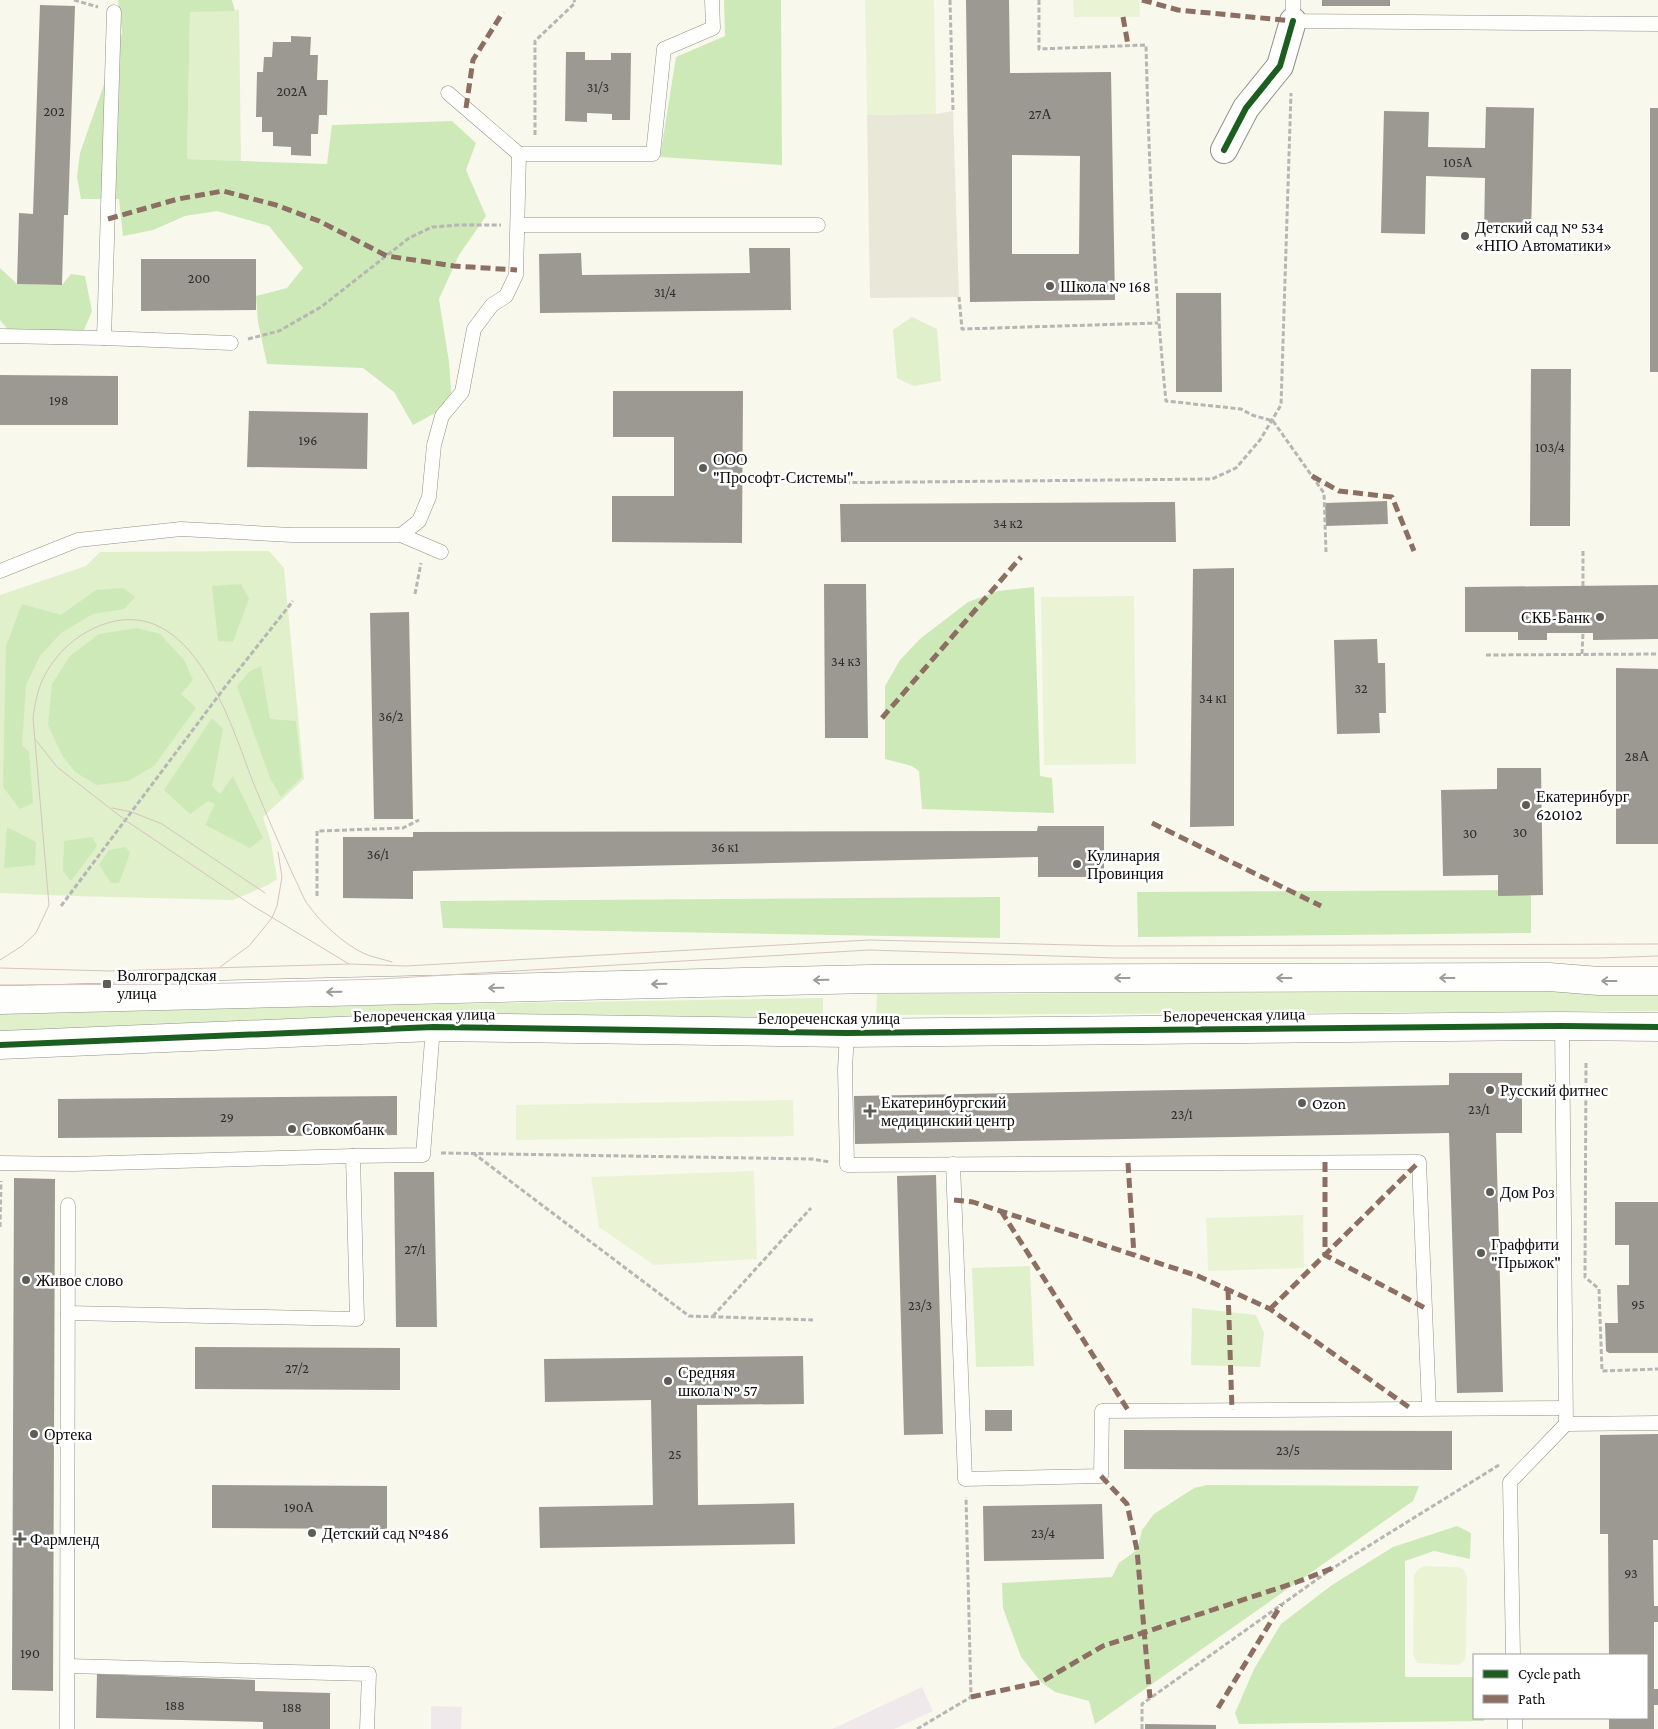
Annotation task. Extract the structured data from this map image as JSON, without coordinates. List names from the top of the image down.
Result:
{
  "streets": {
    "street": ["Белореченская улица"]
  },
  "places": {
    "other": [
      "Детский сад № 534 «НПО Автоматики»",
      "Школа № 168",
      "ООО \"Прософт-Системы\"",
      "СКБ-Банк",
      "Екатеринбург 620102",
      "Кулинария Провинция",
      "Русский фитнес",
      "Ozon",
      "Совкомбанк",
      "Дом Роз",
      "Граффити \"Прыжок\"",
      "Живое слово",
      "Средняя школа № 57",
      "Ортека",
      "Детский сад №486"
    ],
    "transit": ["Волгоградская улица"],
    "health": ["Екатеринбургский медицинский центр", "Фармленд"]
  },
  "house_numbers": [
    "31/3",
    "202А",
    "202",
    "27А",
    "105А",
    "200",
    "31/4",
    "198",
    "196",
    "103/4",
    "34 к2",
    "34 к3",
    "32",
    "34 к1",
    "36/2",
    "28А",
    "30",
    "30",
    "36 к1",
    "36/1",
    "23/1",
    "23/1",
    "29",
    "27/1",
    "95",
    "23/3",
    "27/2",
    "23/5",
    "25",
    "190А",
    "23/4",
    "93",
    "190",
    "188",
    "188"
  ],
  "legend": ["Cycle path", "Path"]
}
